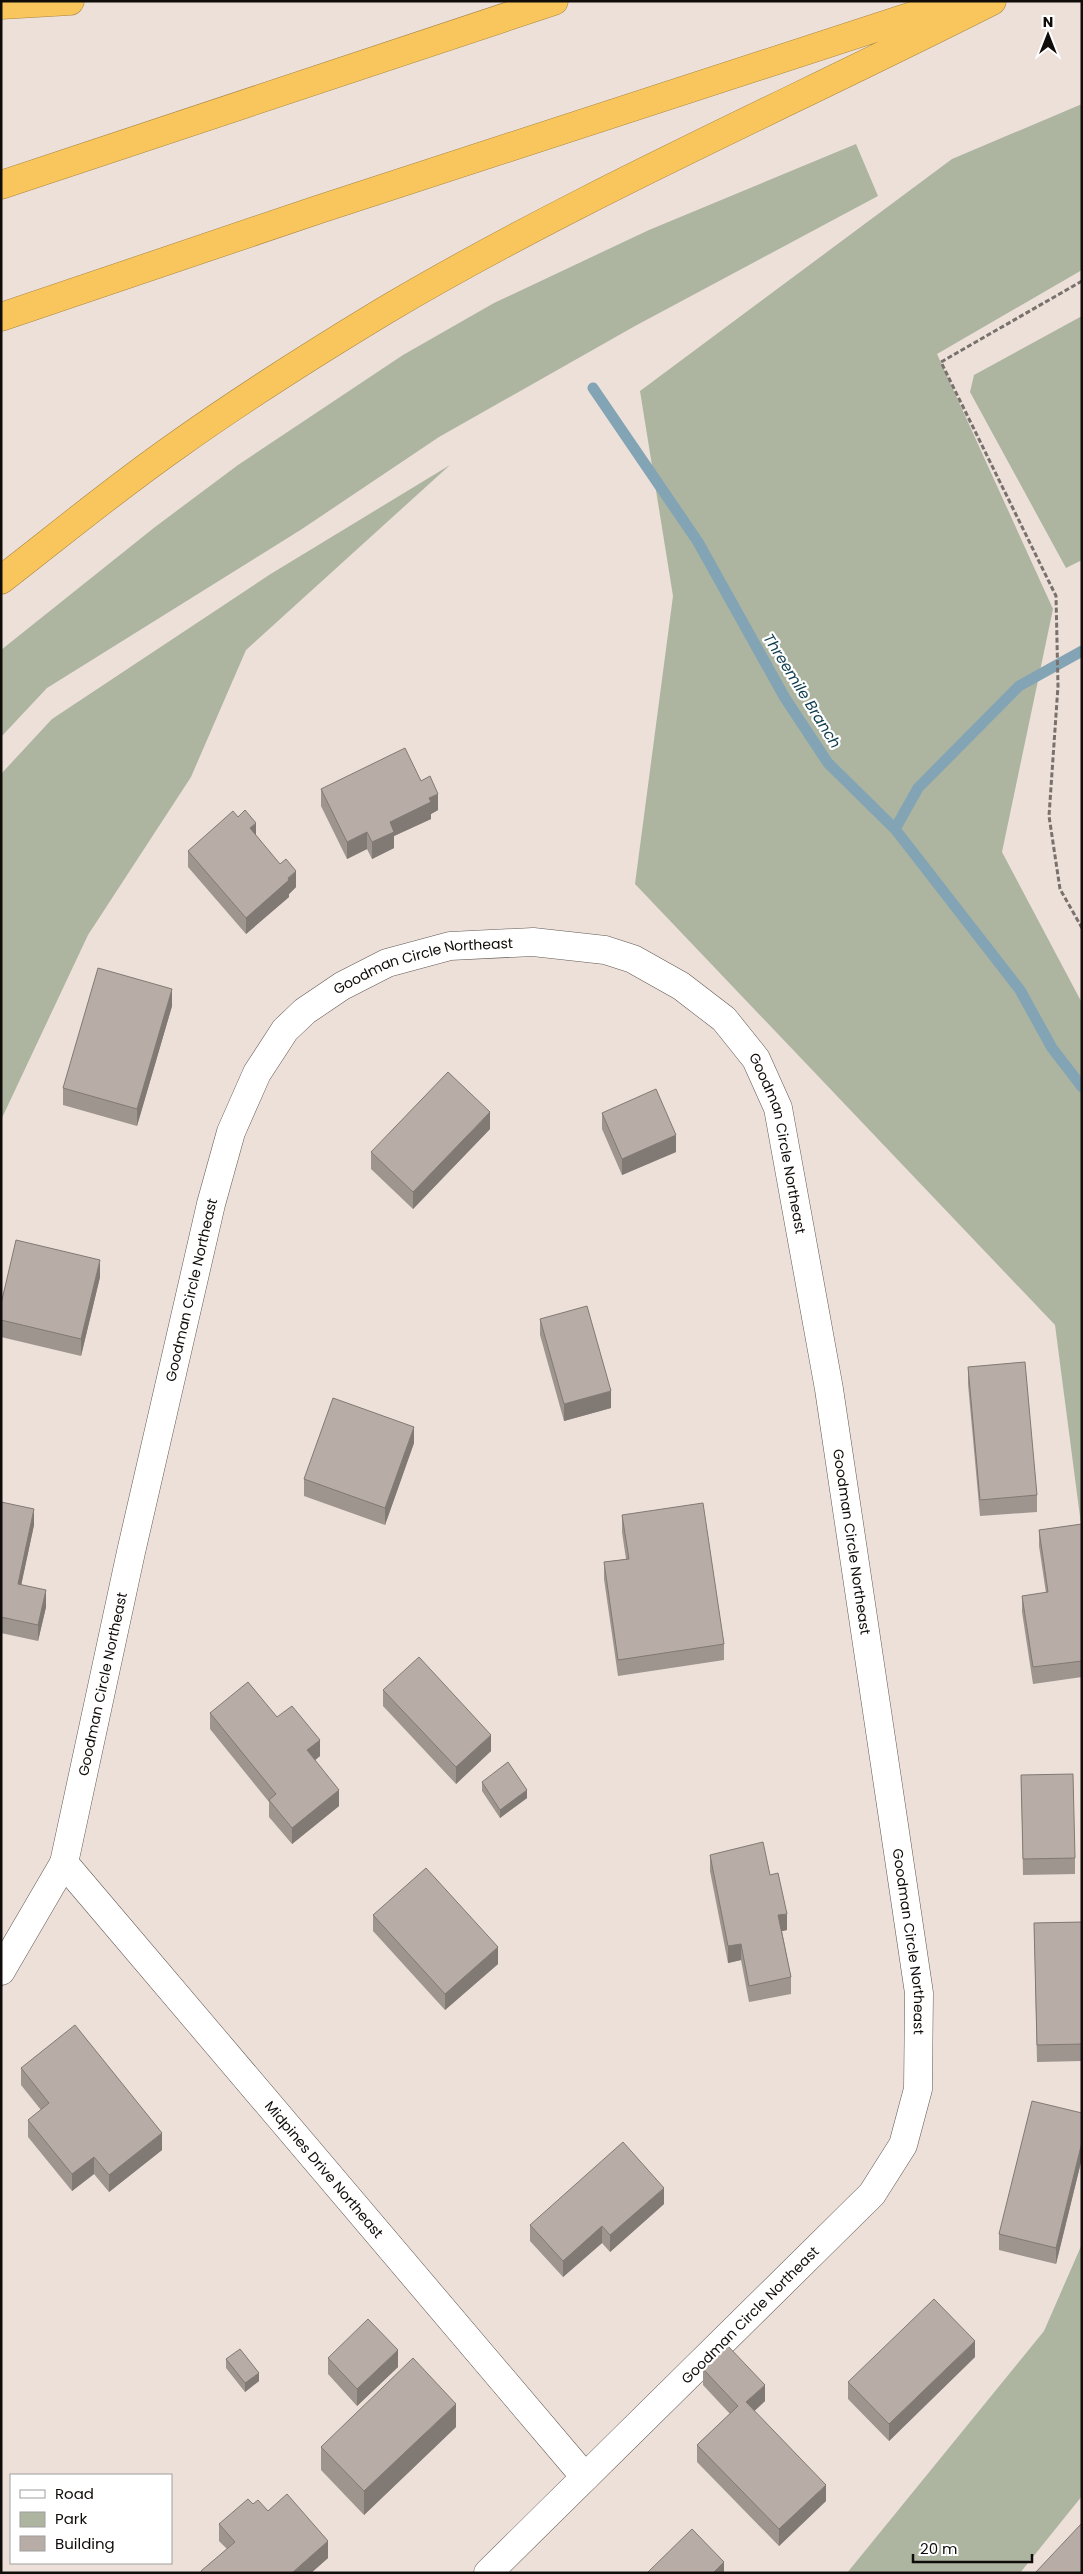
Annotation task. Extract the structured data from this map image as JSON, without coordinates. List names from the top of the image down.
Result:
{
  "streets": {
    "street": ["Goodman Circle Northeast", "Midpines Drive Northeast"]
  },
  "crossings": [
    ["Goodman Circle Northeast", "Midpines Drive Northeast"]
  ],
  "water": ["Threemile Branch"],
  "legend": ["Road", "Park", "Building"],
  "scale_bar": "20 m",
  "north": "top"
}
